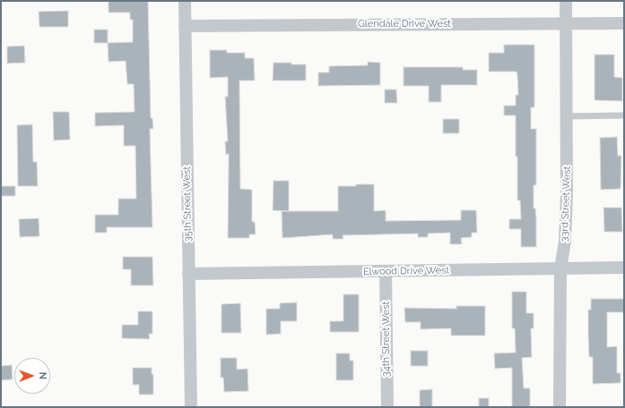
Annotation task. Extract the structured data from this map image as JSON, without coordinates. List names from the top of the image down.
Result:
{
  "streets": {
    "street": [
      "Glendale Drive West",
      "35th Street West",
      "33rd Street West",
      "Elwood Drive West",
      "34th Street West"
    ]
  },
  "crossings": [
    ["Glendale Drive West", "35th Street West"],
    ["Glendale Drive West", "33rd Street West"],
    ["35th Street West", "Elwood Drive West"],
    ["33rd Street West", "Elwood Drive West"],
    ["Elwood Drive West", "34th Street West"]
  ],
  "north": "right"
}
